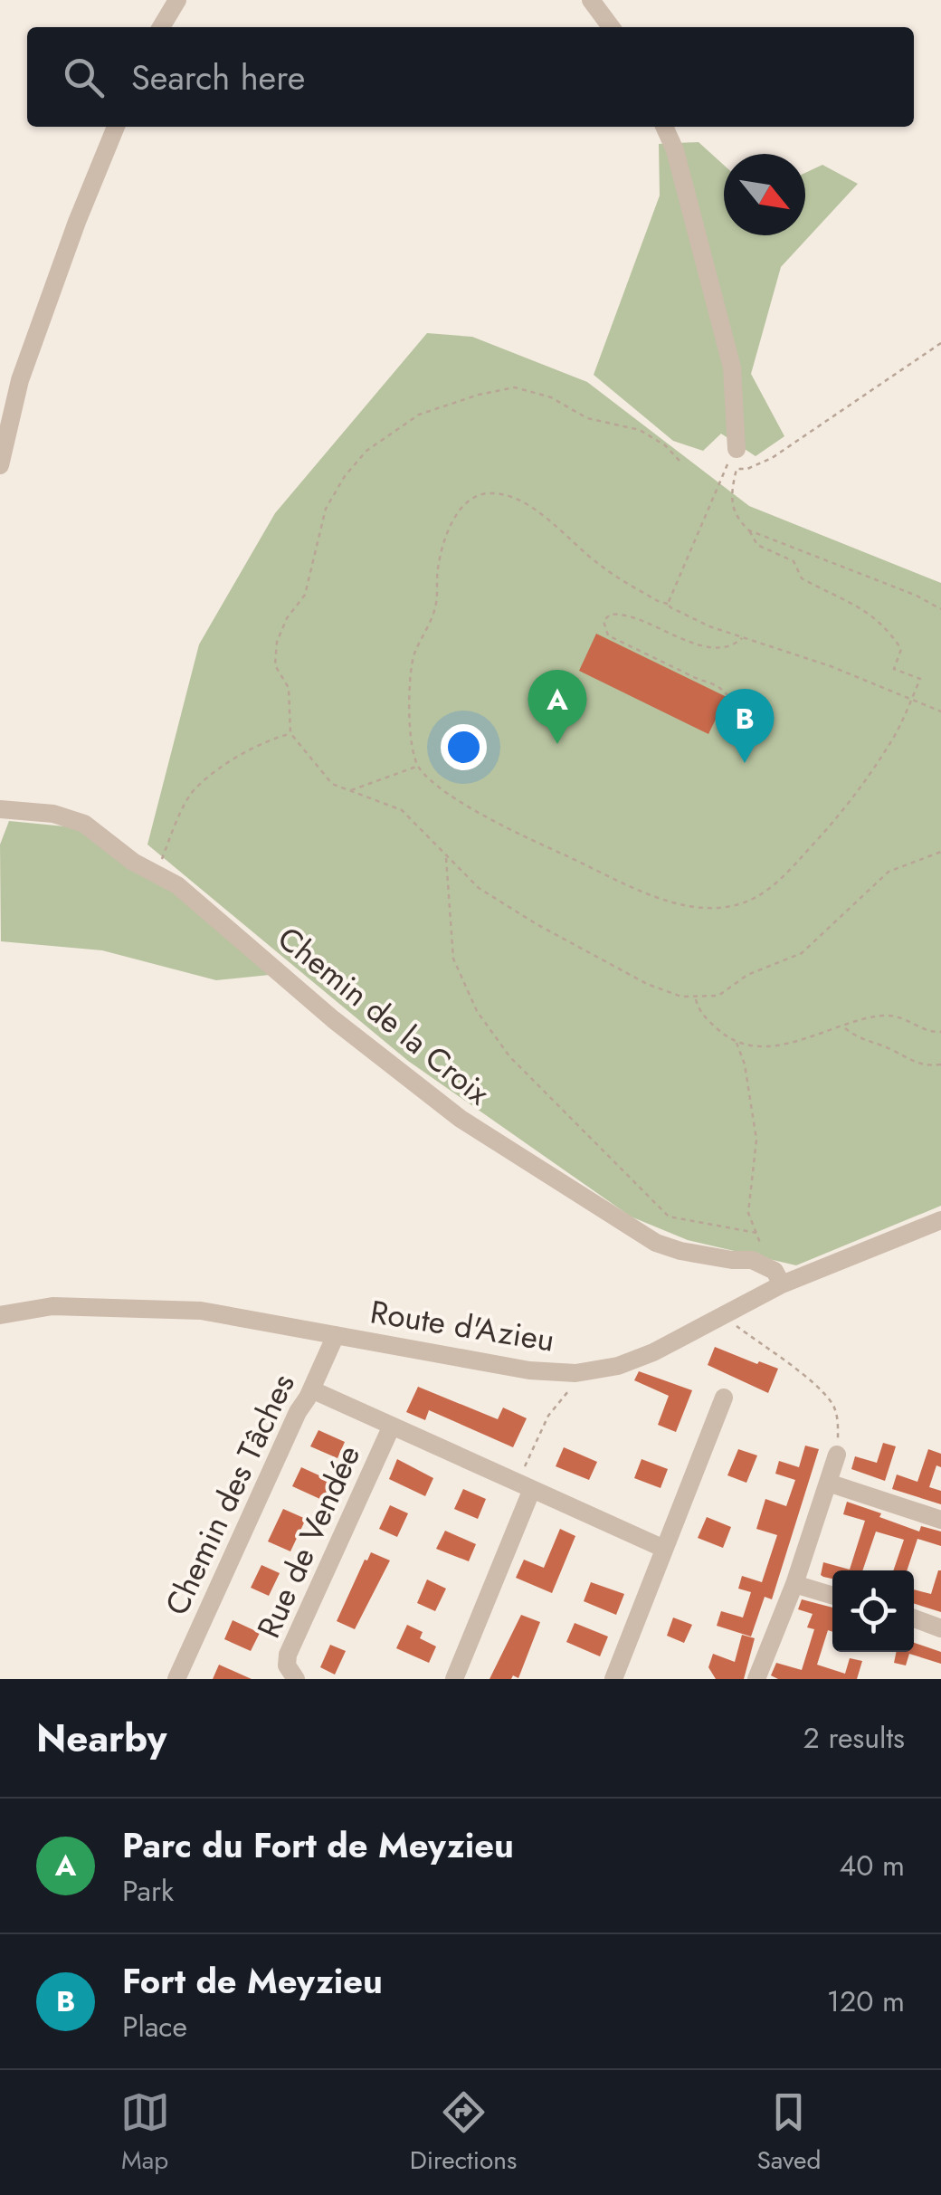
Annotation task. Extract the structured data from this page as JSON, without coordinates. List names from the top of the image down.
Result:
{
  "streets": {
    "street": [
      "Chemin de la Croix",
      "Route d'Azieu",
      "Chemin des Tâches",
      "Rue de Vendée"
    ]
  },
  "crossings": [
    ["Chemin de la Croix", "Route d'Azieu"],
    ["Route d'Azieu", "Chemin des Tâches"]
  ],
  "north": "bottom right",
  "page": {
    "search": "Search here",
    "pins": ["A", "B"],
    "heading": ["Nearby", "2 results"],
    "list": [
      {
        "mark": "A",
        "name": "Parc du Fort de Meyzieu",
        "note": "Park",
        "value": "40 m"
      },
      {
        "mark": "B",
        "name": "Fort de Meyzieu",
        "note": "Place",
        "value": "120 m"
      }
    ],
    "nav": ["Map", "Directions", "Saved"]
  }
}
